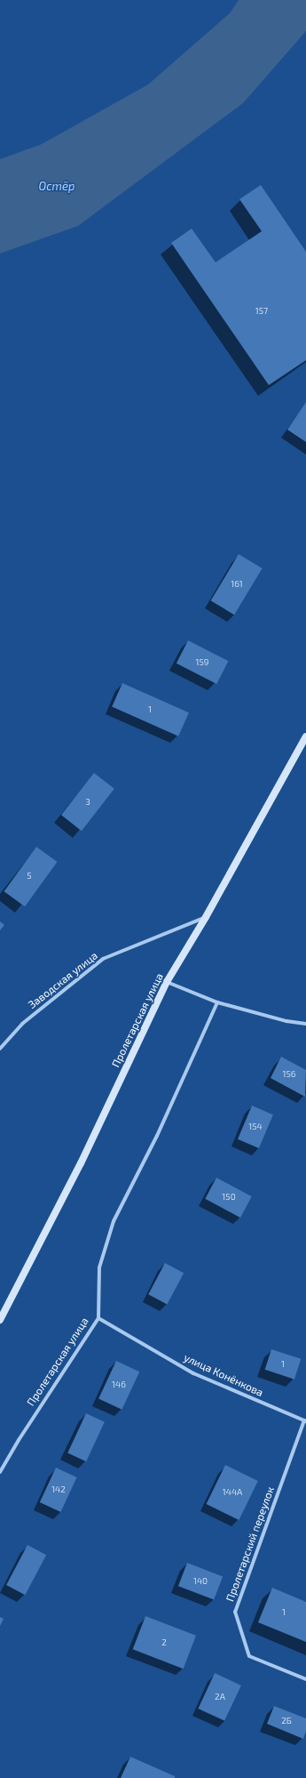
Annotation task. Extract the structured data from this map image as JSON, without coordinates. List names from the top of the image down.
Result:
{
  "streets": {
    "main road": ["Пролетарская улица"],
    "street": ["Заводская улица", "улица Конёнкова", "Пролетарский переулок"]
  },
  "crossings": [
    ["Заводская улица", "Пролетарская улица"],
    ["Пролетарская улица", "улица Конёнкова"],
    ["улица Конёнкова", "Пролетарский переулок"]
  ],
  "water": ["Остёр"],
  "house_numbers": [
    "157",
    "161",
    "159",
    "1",
    "3",
    "5",
    "156",
    "154",
    "150",
    "1",
    "146",
    "142",
    "144А",
    "140",
    "1",
    "2",
    "2А",
    "2Б"
  ]
}
